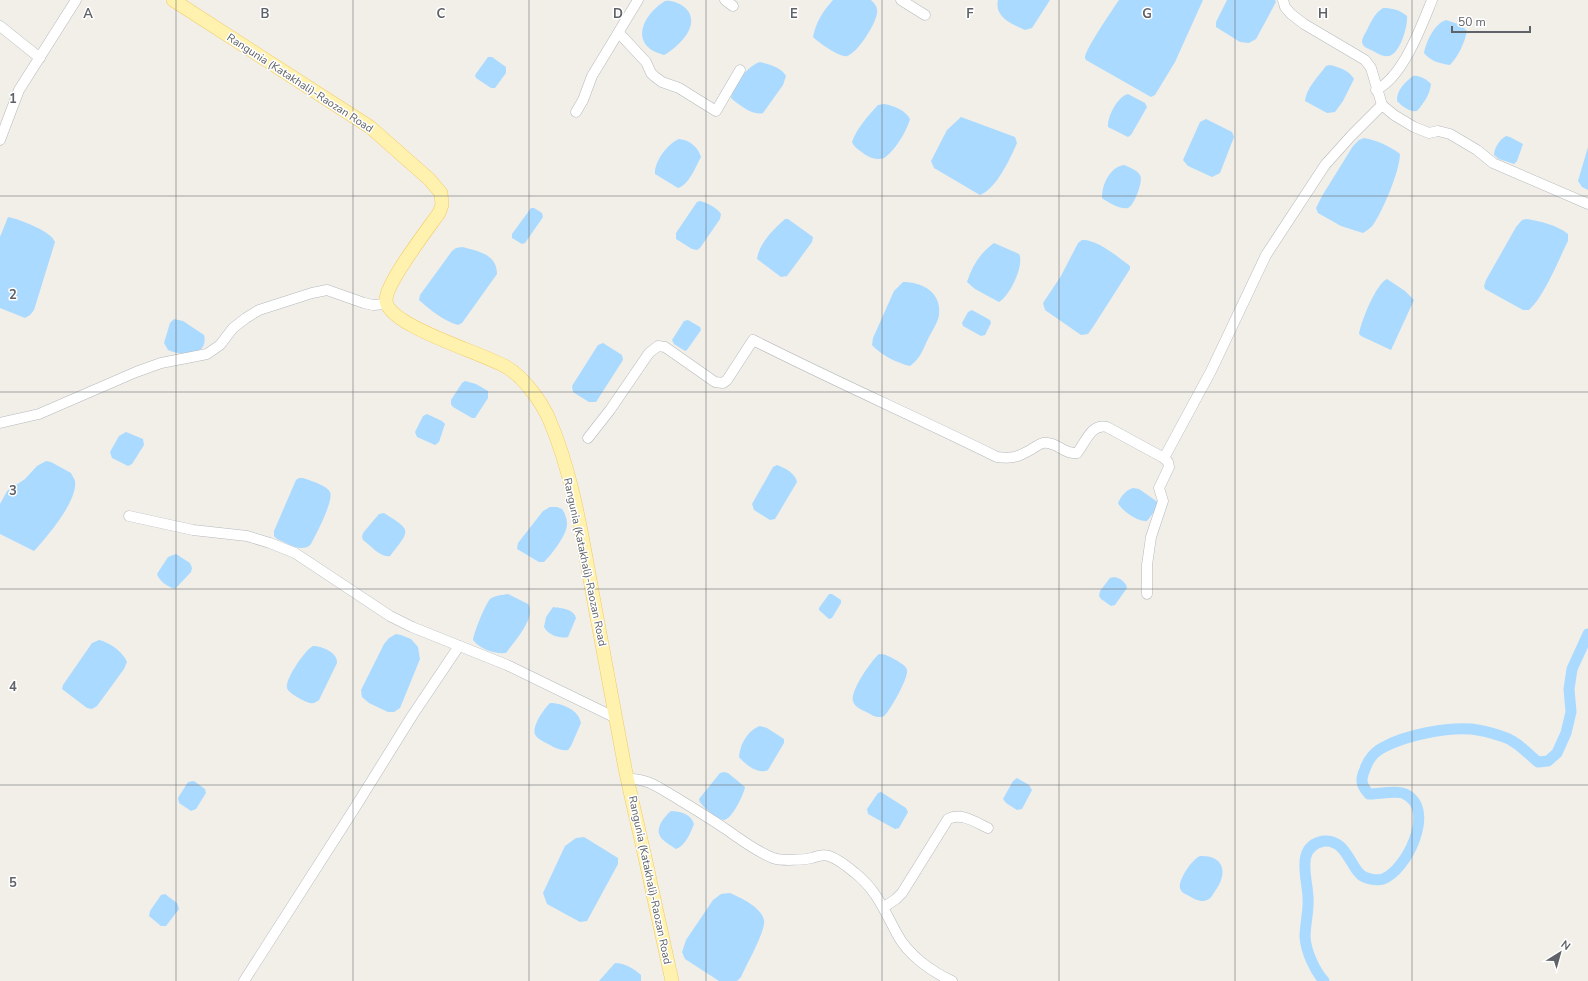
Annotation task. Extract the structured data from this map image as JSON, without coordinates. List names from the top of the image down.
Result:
{
  "streets": {
    "main road": ["Rangunia (Katakhali)-Raozan Road"]
  },
  "scale_bar": "50 m",
  "north": "top right",
  "grid": {
    "columns": [
      "A",
      "B",
      "C",
      "D",
      "E",
      "F",
      "G",
      "H"
    ],
    "rows": [
      "1",
      "2",
      "3",
      "4",
      "5"
    ]
  }
}
